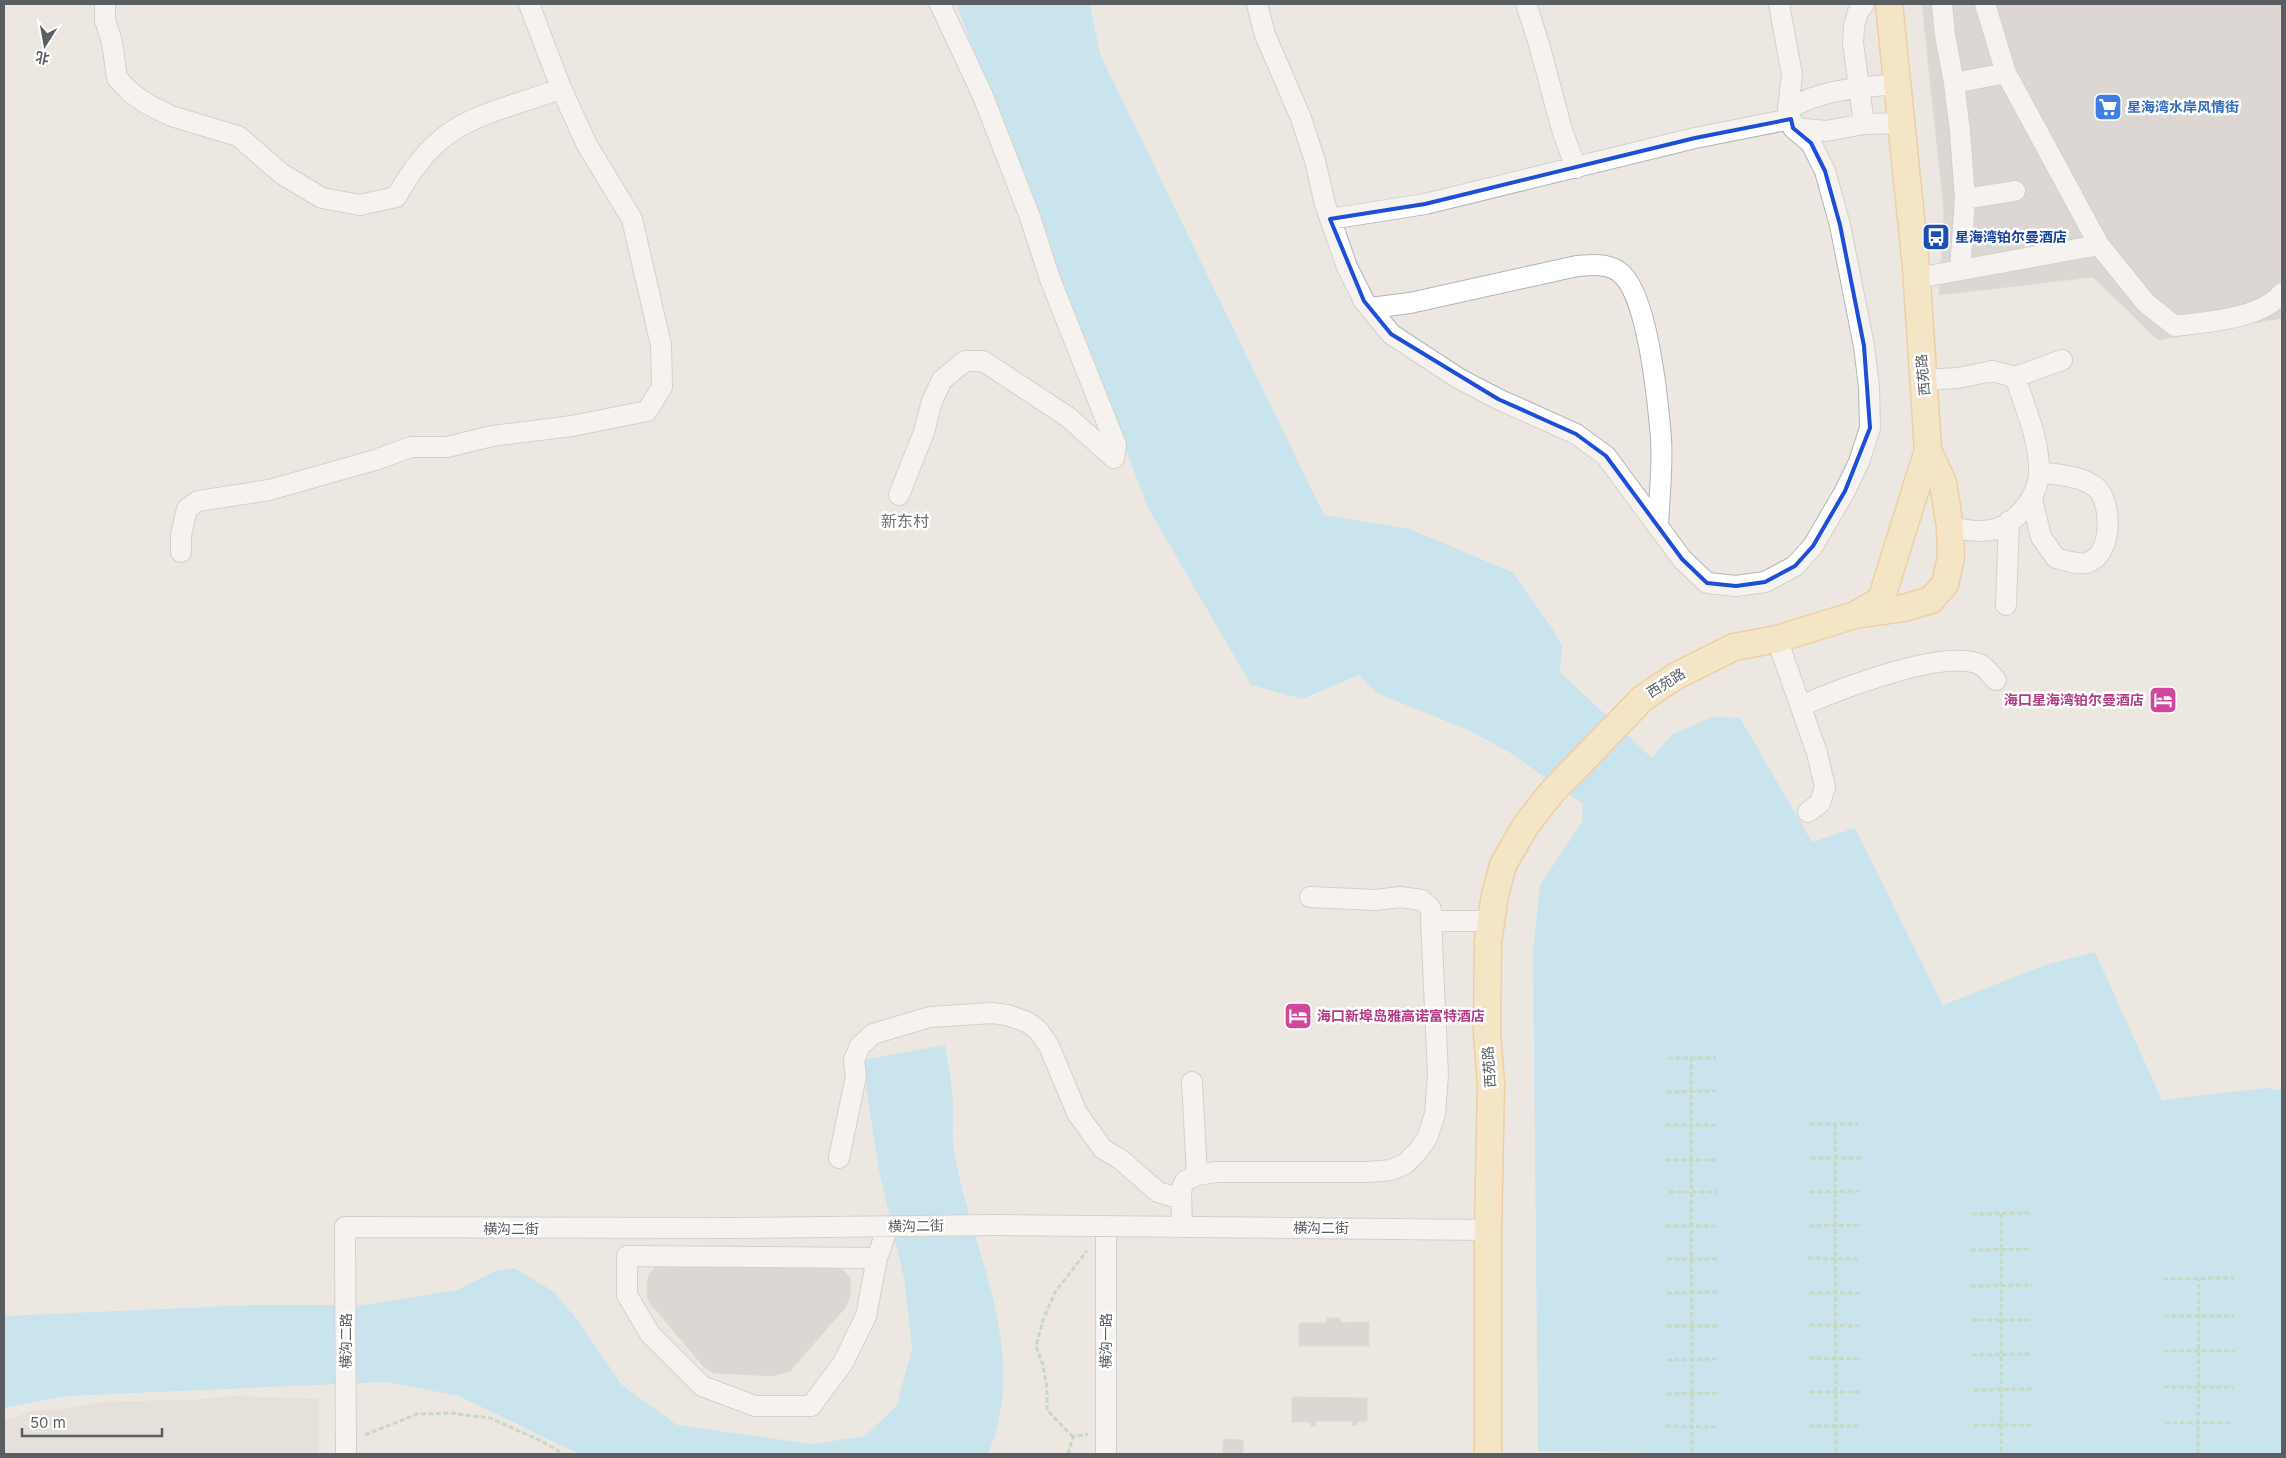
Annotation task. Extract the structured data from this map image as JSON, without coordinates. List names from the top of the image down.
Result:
{
  "streets": {
    "main road": ["西苑路"],
    "street": ["横沟二街", "横沟二路", "横沟一路"]
  },
  "crossings": [
    ["西苑路", "横沟二街"],
    ["横沟二街", "横沟二路"],
    ["横沟二街", "横沟一路"]
  ],
  "districts": ["新东村"],
  "places": {
    "supermarket": ["星海湾水岸风情街"],
    "bus stop": ["星海湾铂尔曼酒店"],
    "hotel": ["海口星海湾铂尔曼酒店", "海口新埠岛雅高诺富特酒店"]
  },
  "scale_bar": "50 m",
  "north": "bottom"
}
